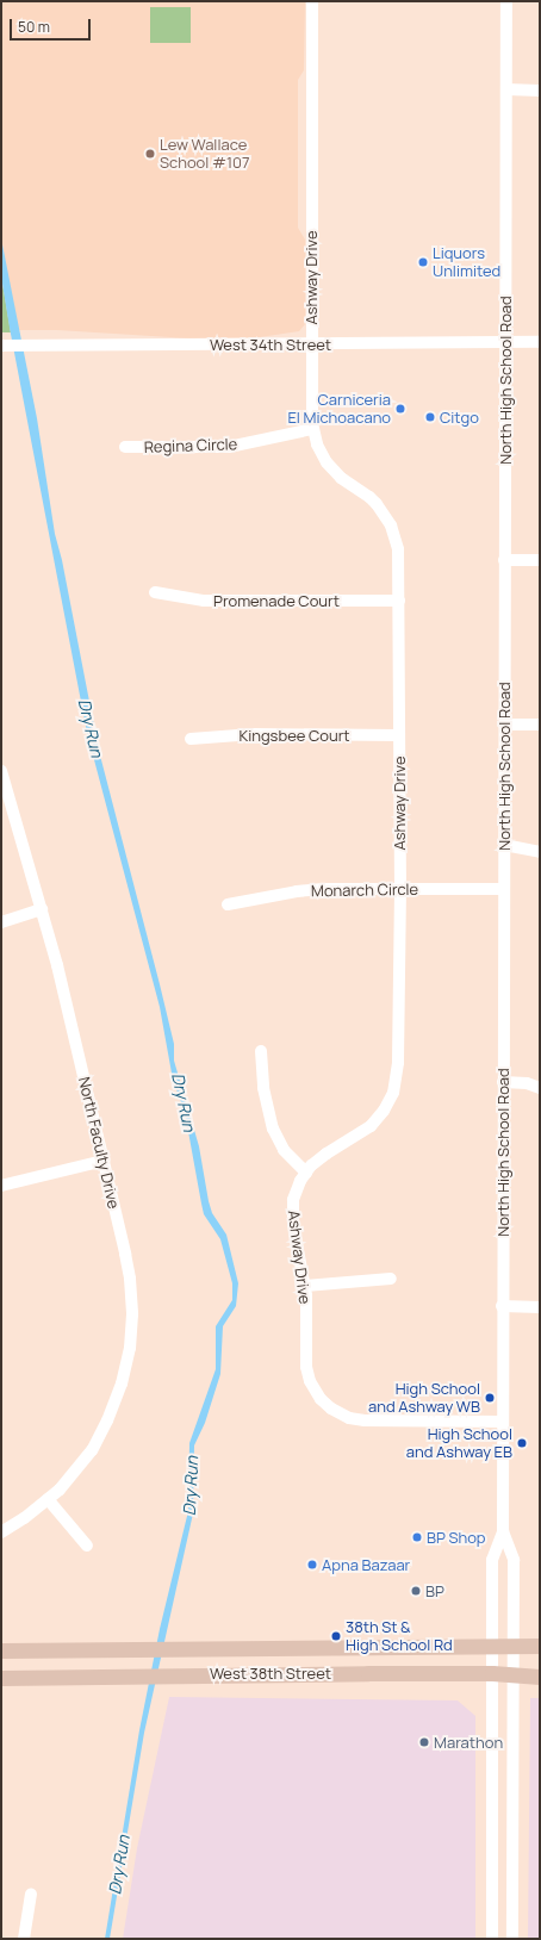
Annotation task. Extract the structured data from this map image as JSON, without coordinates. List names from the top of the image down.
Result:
{
  "streets": {
    "main road": ["West 38th Street"],
    "street": [
      "Ashway Drive",
      "West 34th Street",
      "North High School Road",
      "Regina Circle",
      "Promenade Court",
      "Kingsbee Court",
      "Monarch Circle",
      "North Faculty Drive"
    ]
  },
  "crossings": [
    ["Ashway Drive", "West 34th Street"],
    ["Ashway Drive", "North High School Road"],
    ["Ashway Drive", "Regina Circle"],
    ["Ashway Drive", "Promenade Court"],
    ["Ashway Drive", "Kingsbee Court"],
    ["Ashway Drive", "Monarch Circle"],
    ["West 34th Street", "North High School Road"],
    ["North High School Road", "Monarch Circle"],
    ["North High School Road", "West 38th Street"]
  ],
  "water": ["Dry Run"],
  "places": [
    "Lew Wallace School #107",
    "Liquors Unlimited",
    "Carniceria El Michoacano",
    "Citgo",
    "High School and Ashway WB",
    "High School and Ashway EB",
    "BP Shop",
    "Apna Bazaar",
    "BP",
    "38th St & High School Rd",
    "Marathon"
  ],
  "scale_bar": "50 m"
}
